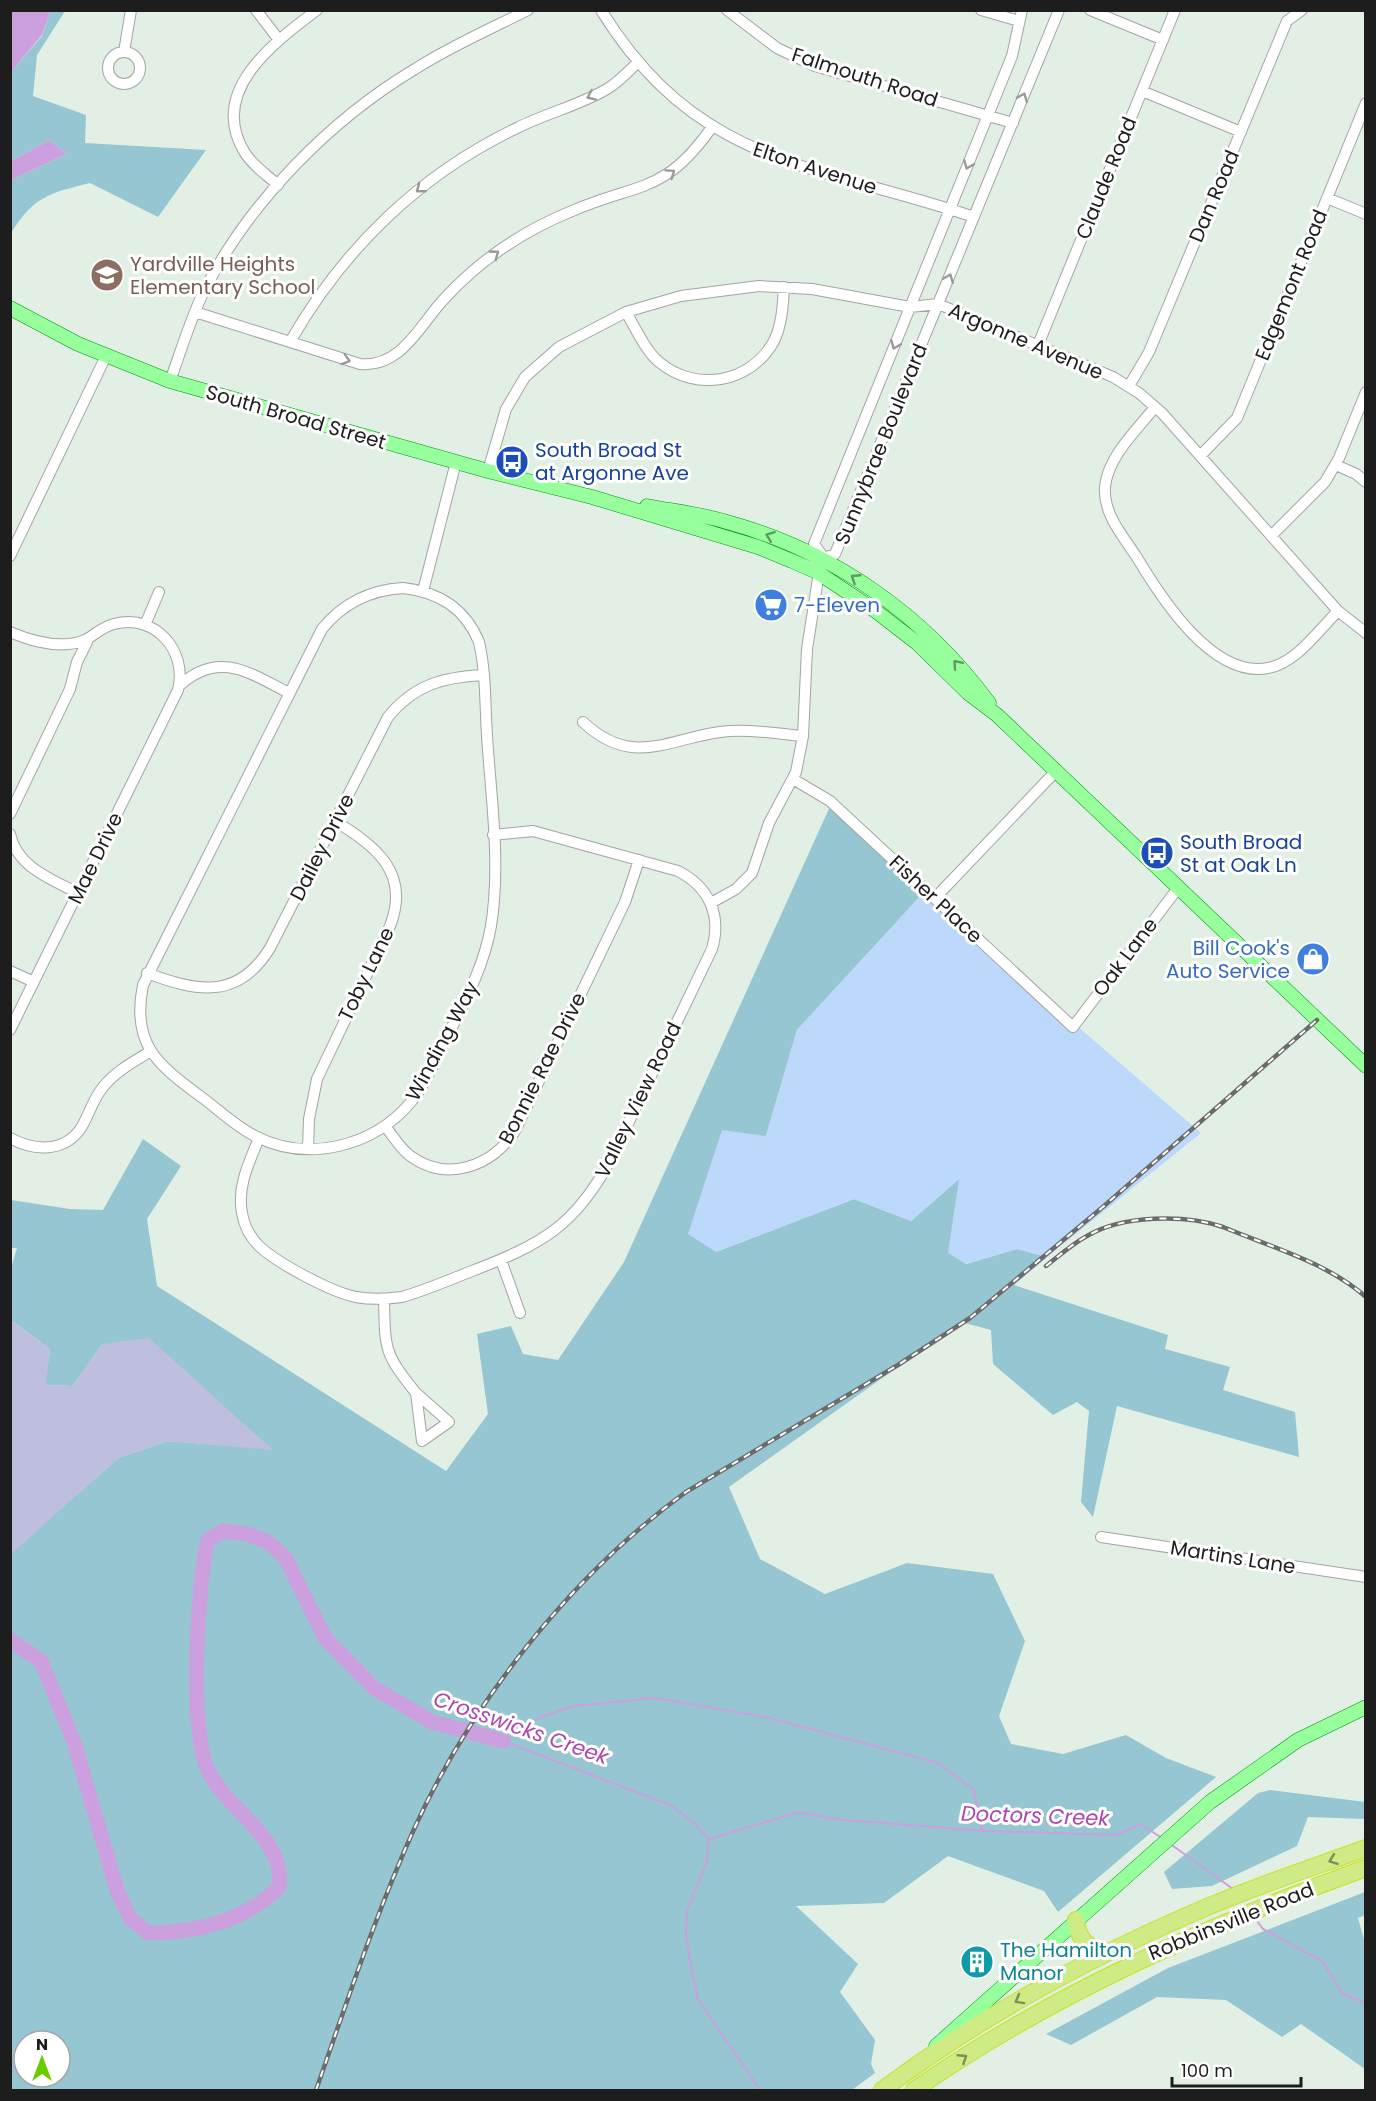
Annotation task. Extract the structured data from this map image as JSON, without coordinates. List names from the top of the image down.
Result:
{
  "streets": {
    "highway": ["Robbinsville Road"],
    "main road": ["South Broad Street"],
    "street": [
      "Falmouth Road",
      "Elton Avenue",
      "Claude Road",
      "Dan Road",
      "Edgemont Road",
      "Argonne Avenue",
      "Sunnybrae Boulevard",
      "Dailey Drive",
      "Mae Drive",
      "Fisher Place",
      "Oak Lane",
      "Toby Lane",
      "Winding Way",
      "Bonnie Rae Drive",
      "Valley View Road",
      "Martins Lane"
    ]
  },
  "crossings": [
    ["Falmouth Road", "Sunnybrae Boulevard"],
    ["Elton Avenue", "Sunnybrae Boulevard"],
    ["Claude Road", "Argonne Avenue"],
    ["Dan Road", "Argonne Avenue"],
    ["Edgemont Road", "Argonne Avenue"],
    ["Argonne Avenue", "South Broad Street"],
    ["Argonne Avenue", "Sunnybrae Boulevard"],
    ["South Broad Street", "Sunnybrae Boulevard"],
    ["South Broad Street", "Oak Lane"],
    ["Dailey Drive", "Toby Lane"],
    ["Dailey Drive", "Winding Way"],
    ["Fisher Place", "Oak Lane"],
    ["Toby Lane", "Winding Way"],
    ["Winding Way", "Bonnie Rae Drive"],
    ["Winding Way", "Valley View Road"]
  ],
  "water": ["Crosswicks Creek", "Doctors Creek"],
  "places": {
    "school or university": ["Yardville Heights Elementary School"],
    "bus stop": ["South Broad St at Argonne Ave", "South Broad St at Oak Ln"],
    "supermarket": ["7-Eleven"],
    "shop": ["Bill Cook's Auto Service"],
    "building": ["The Hamilton Manor"]
  },
  "scale_bar": "100 m",
  "north": "top"
}
